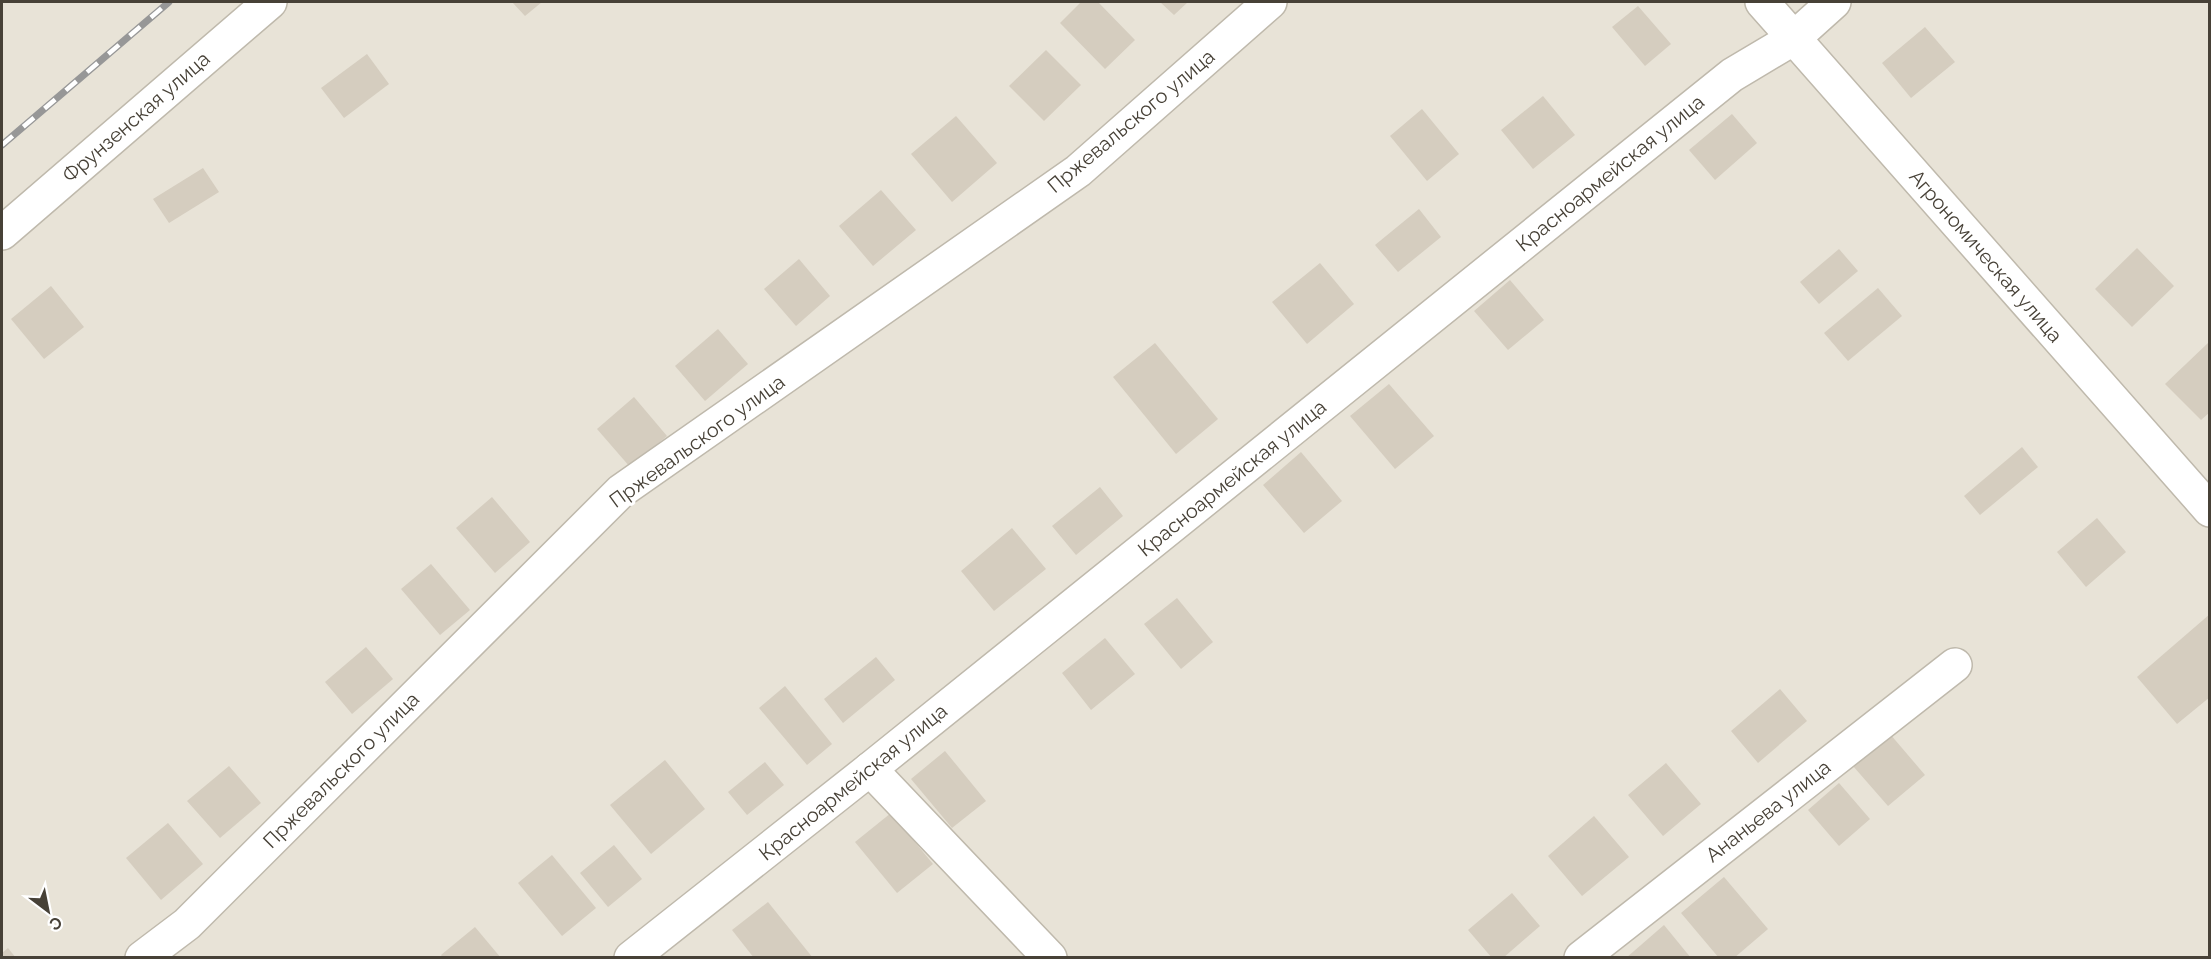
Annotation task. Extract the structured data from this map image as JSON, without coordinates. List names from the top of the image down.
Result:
{
  "streets": {
    "street": [
      "Фрунзенская улица",
      "Пржевальского улица",
      "Красноармейская улица",
      "Агрономическая улица",
      "Ананьева улица"
    ]
  },
  "crossings": [
    ["Красноармейская улица", "Агрономическая улица"]
  ],
  "north": "bottom right"
}
